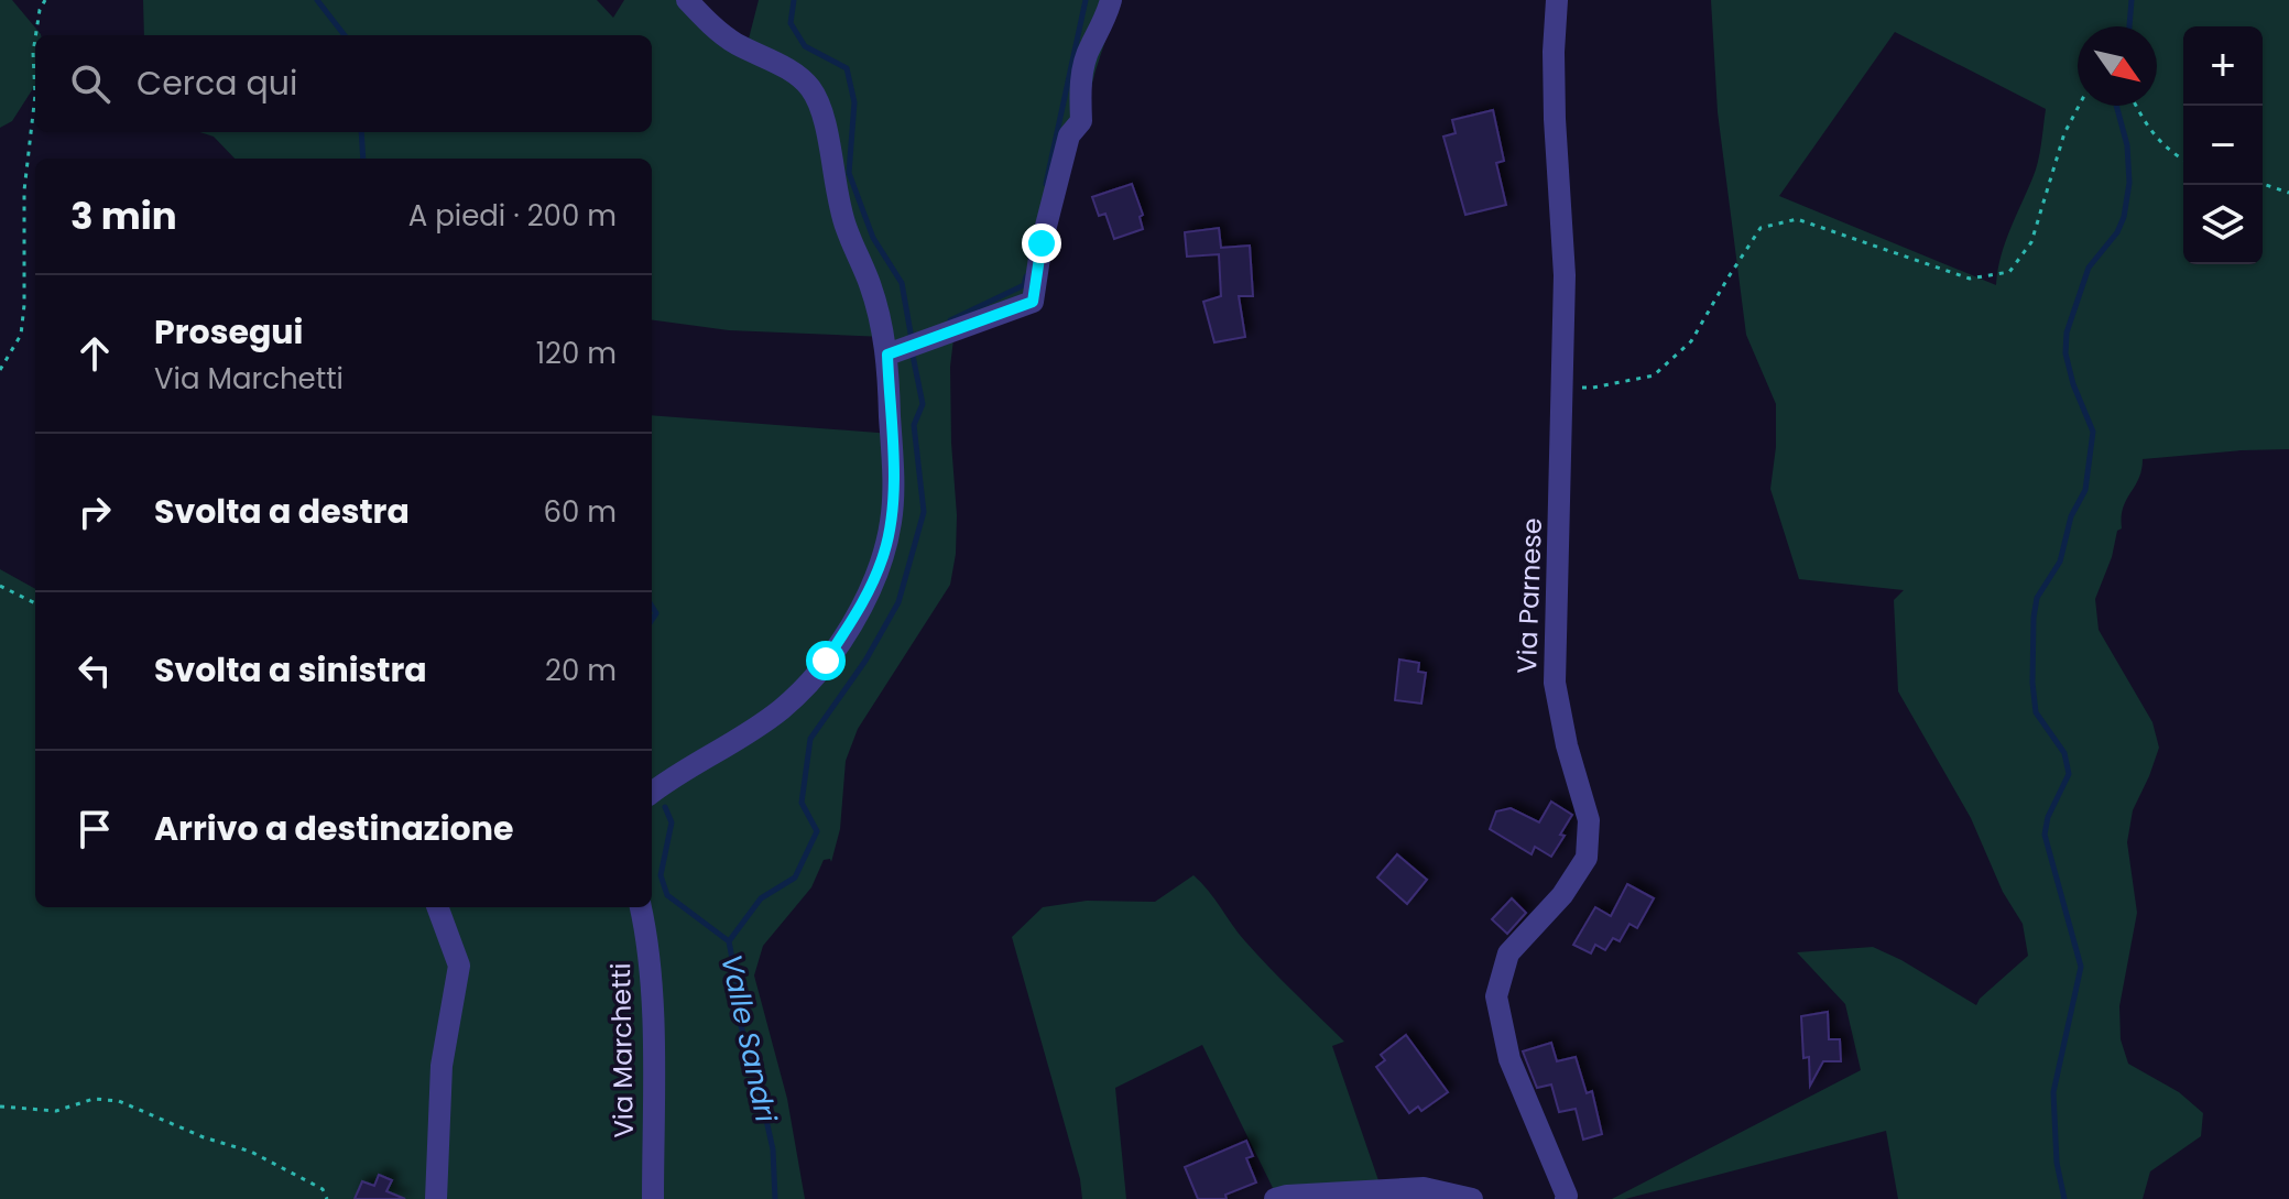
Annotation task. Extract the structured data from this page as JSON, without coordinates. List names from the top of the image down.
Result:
{
  "streets": {
    "street": ["Via Parnese", "Via Marchetti"]
  },
  "water": ["Valle Sandri"],
  "north": "bottom right",
  "page": {
    "map_buttons": ["+", "−"],
    "search": "Cerca qui",
    "heading": ["3 min", "A piedi · 200 m"],
    "list": [
      ["Prosegui", "Via Marchetti", "120 m"],
      ["Svolta a destra", "60 m"],
      ["Svolta a sinistra", "20 m"],
      "Arrivo a destinazione"
    ]
  }
}
